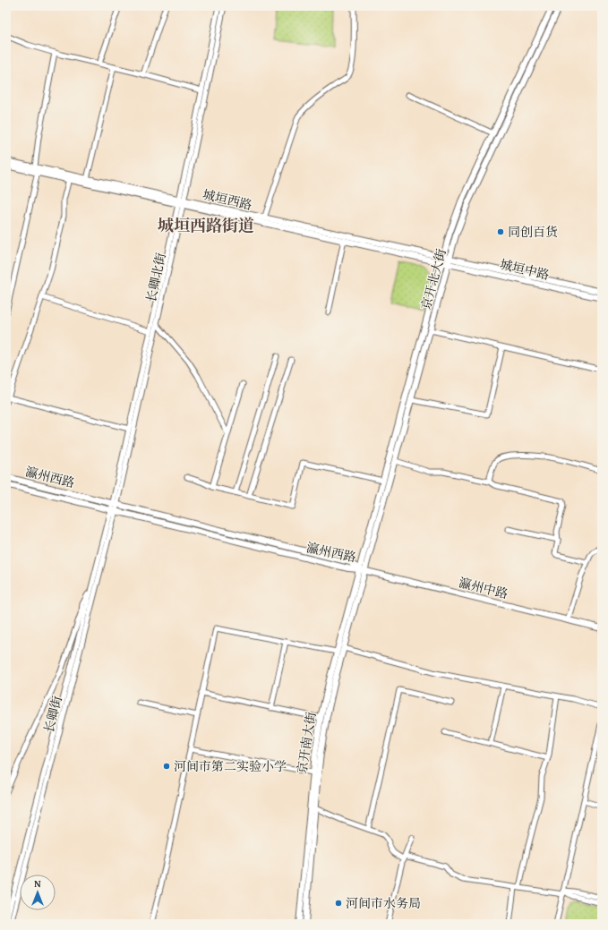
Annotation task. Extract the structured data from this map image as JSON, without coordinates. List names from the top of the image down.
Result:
{
  "streets": {
    "main road": [
      "城垣西路",
      "城垣中路",
      "京开北大街",
      "瀛州西路",
      "瀛州中路",
      "京开南大街"
    ],
    "street": ["长卿北街", "长卿街"]
  },
  "crossings": [
    ["城垣西路", "城垣中路"],
    ["城垣西路", "长卿北街"],
    ["城垣西路", "京开北大街"],
    ["城垣中路", "京开北大街"],
    ["长卿北街", "瀛州西路"],
    ["长卿北街", "长卿街"],
    ["京开北大街", "瀛州西路"],
    ["京开北大街", "瀛州中路"],
    ["京开北大街", "京开南大街"],
    ["瀛州西路", "瀛州中路"],
    ["瀛州西路", "长卿街"],
    ["瀛州西路", "京开南大街"],
    ["瀛州中路", "京开南大街"]
  ],
  "districts": ["城垣西路街道"],
  "places": ["同创百货", "河间市第二实验小学", "河间市水务局"],
  "north": "top"
}
